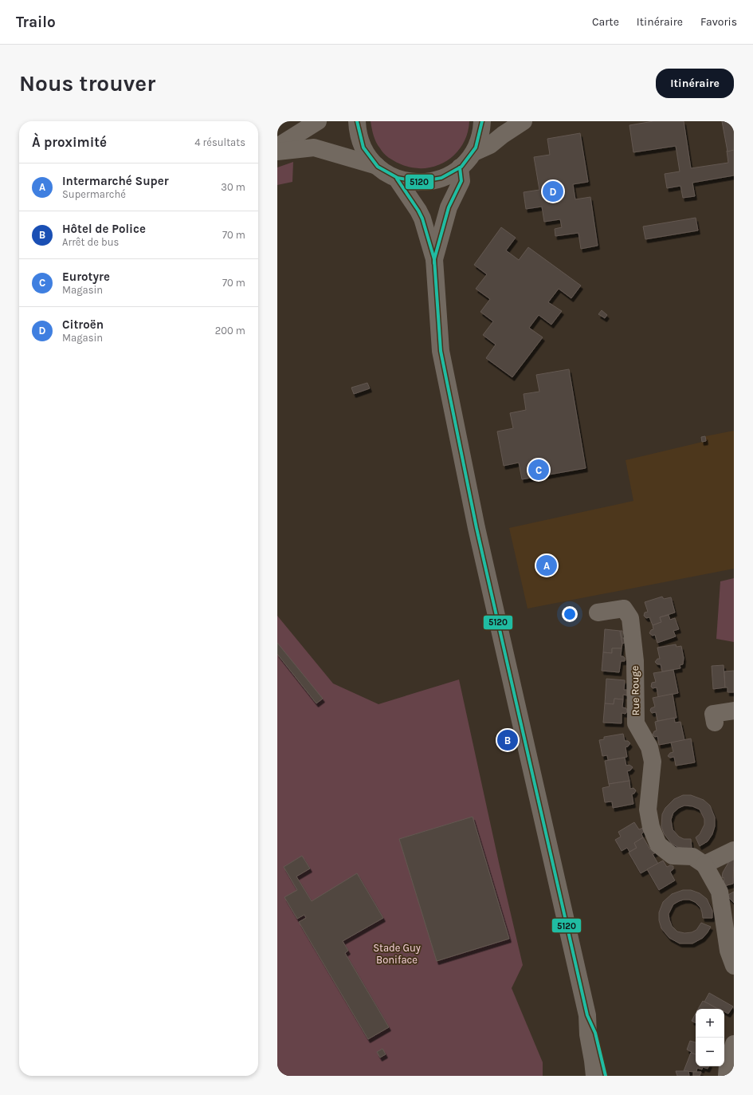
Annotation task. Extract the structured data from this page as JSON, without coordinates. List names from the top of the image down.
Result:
{
  "streets": {
    "street": ["Rue Rouge"]
  },
  "parks": ["Stade Guy Boniface"],
  "lines": ["transit line 5120"],
  "page": {
    "header": "Trailo",
    "nav": ["Carte", "Itinéraire", "Favoris"],
    "buttons": "Itinéraire",
    "title": "Nous trouver",
    "heading": ["À proximité", "4 résultats"],
    "list": [
      {
        "mark": "A",
        "name": "Intermarché Super",
        "note": "Supermarché",
        "value": "30 m"
      },
      {
        "mark": "B",
        "name": "Hôtel de Police",
        "note": "Arrêt de bus",
        "value": "70 m"
      },
      {
        "mark": "C",
        "name": "Eurotyre",
        "note": "Magasin",
        "value": "70 m"
      },
      {
        "mark": "D",
        "name": "Citroën",
        "note": "Magasin",
        "value": "200 m"
      }
    ],
    "pins": [
      "D",
      "C",
      "A",
      "B"
    ],
    "map_buttons": ["+", "−"]
  }
}
